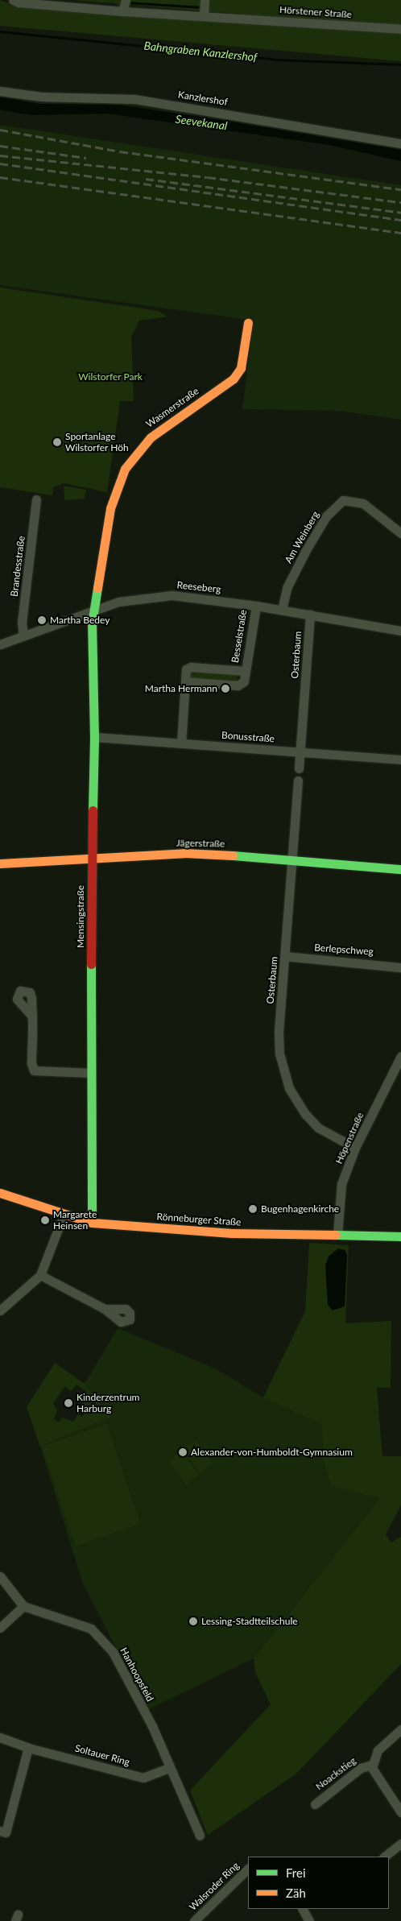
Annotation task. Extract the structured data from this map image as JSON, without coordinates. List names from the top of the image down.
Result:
{
  "streets": {
    "street": [
      "Hörstener Straße",
      "Kanzlershof",
      "Wasmerstraße",
      "Am Weinberg",
      "Brandesstraße",
      "Reeseberg",
      "Besselstraße",
      "Osterbaum",
      "Bonusstraße",
      "Jägerstraße",
      "Mensingstraße",
      "Berlepschweg",
      "Höpenstraße",
      "Rönneburger Straße",
      "Hanhoopsfeld",
      "Soltauer Ring",
      "Noackstieg",
      "Walsroder Ring"
    ]
  },
  "crossings": [
    ["Wasmerstraße", "Reeseberg"],
    ["Wasmerstraße", "Mensingstraße"],
    ["Am Weinberg", "Reeseberg"],
    ["Brandesstraße", "Reeseberg"],
    ["Reeseberg", "Besselstraße"],
    ["Reeseberg", "Osterbaum"],
    ["Reeseberg", "Mensingstraße"],
    ["Besselstraße", "Bonusstraße"],
    ["Osterbaum", "Bonusstraße"],
    ["Osterbaum", "Jägerstraße"],
    ["Osterbaum", "Berlepschweg"],
    ["Osterbaum", "Höpenstraße"],
    ["Bonusstraße", "Mensingstraße"],
    ["Jägerstraße", "Mensingstraße"],
    ["Mensingstraße", "Rönneburger Straße"],
    ["Höpenstraße", "Rönneburger Straße"],
    ["Hanhoopsfeld", "Soltauer Ring"]
  ],
  "water": ["Bahngraben Kanzlershof", "Seevekanal"],
  "parks": ["Wilstorfer Park"],
  "places": [
    "Sportanlage Wilstorfer Höh",
    "Martha Bedey",
    "Martha Hermann",
    "Bugenhagenkirche",
    "Margarete Heinsen",
    "Kinderzentrum Harburg",
    "Alexander-von-Humboldt-Gymnasium",
    "Lessing-Stadtteilschule"
  ],
  "legend": ["Frei", "Zäh"]
}
